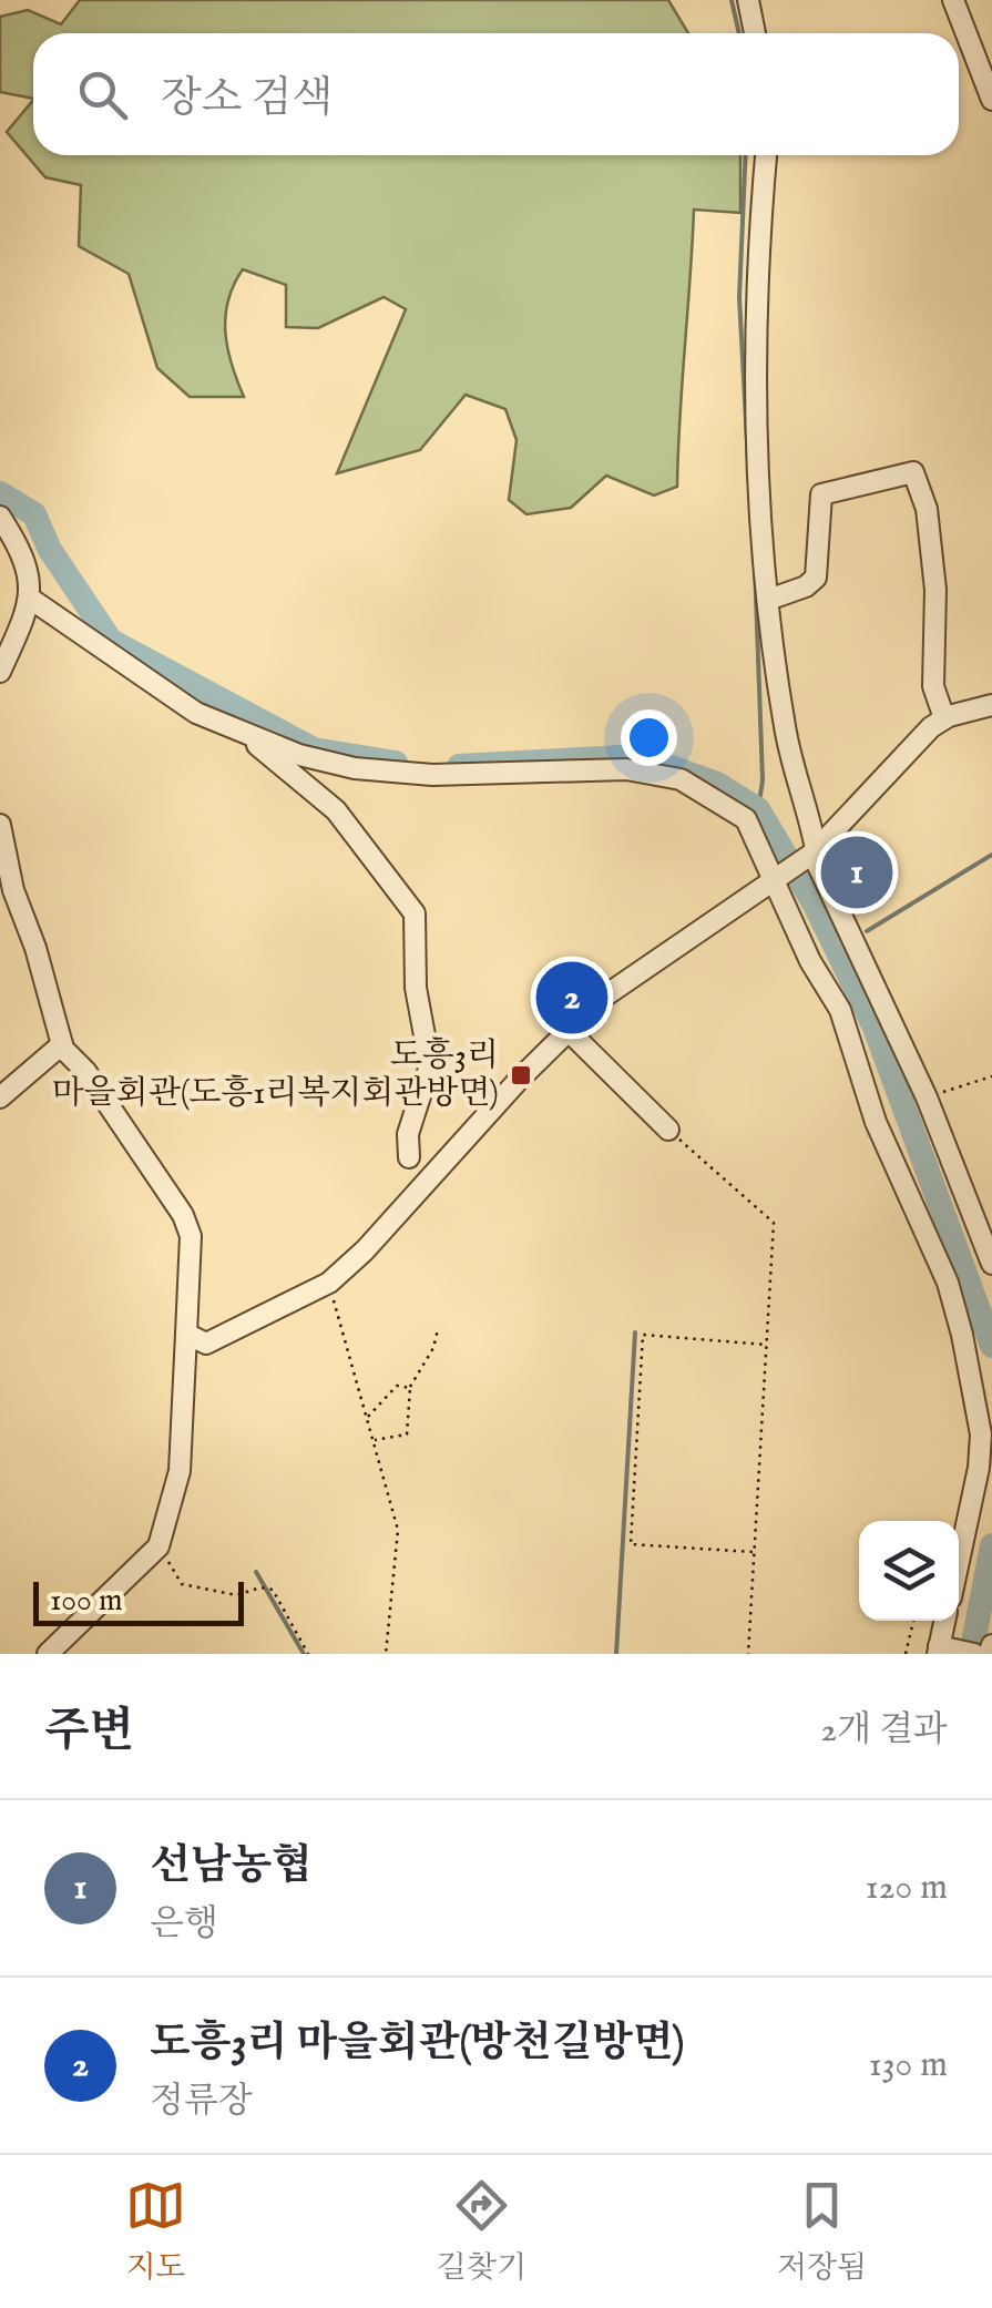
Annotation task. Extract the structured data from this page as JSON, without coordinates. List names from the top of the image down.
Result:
{
  "places": {
    "transit": ["도흥3리 마을회관(도흥1리복지회관방면)"]
  },
  "scale_bar": "100 m",
  "page": {
    "search": "장소 검색",
    "pins": ["1", "2"],
    "scale": "100 m",
    "heading": ["주변", "2개 결과"],
    "list": [
      {
        "mark": "1",
        "name": "선남농협",
        "note": "은행",
        "value": "120 m"
      },
      {
        "mark": "2",
        "name": "도흥3리 마을회관(방천길방면)",
        "note": "정류장",
        "value": "130 m"
      }
    ],
    "nav": ["지도", "길찾기", "저장됨"]
  }
}
